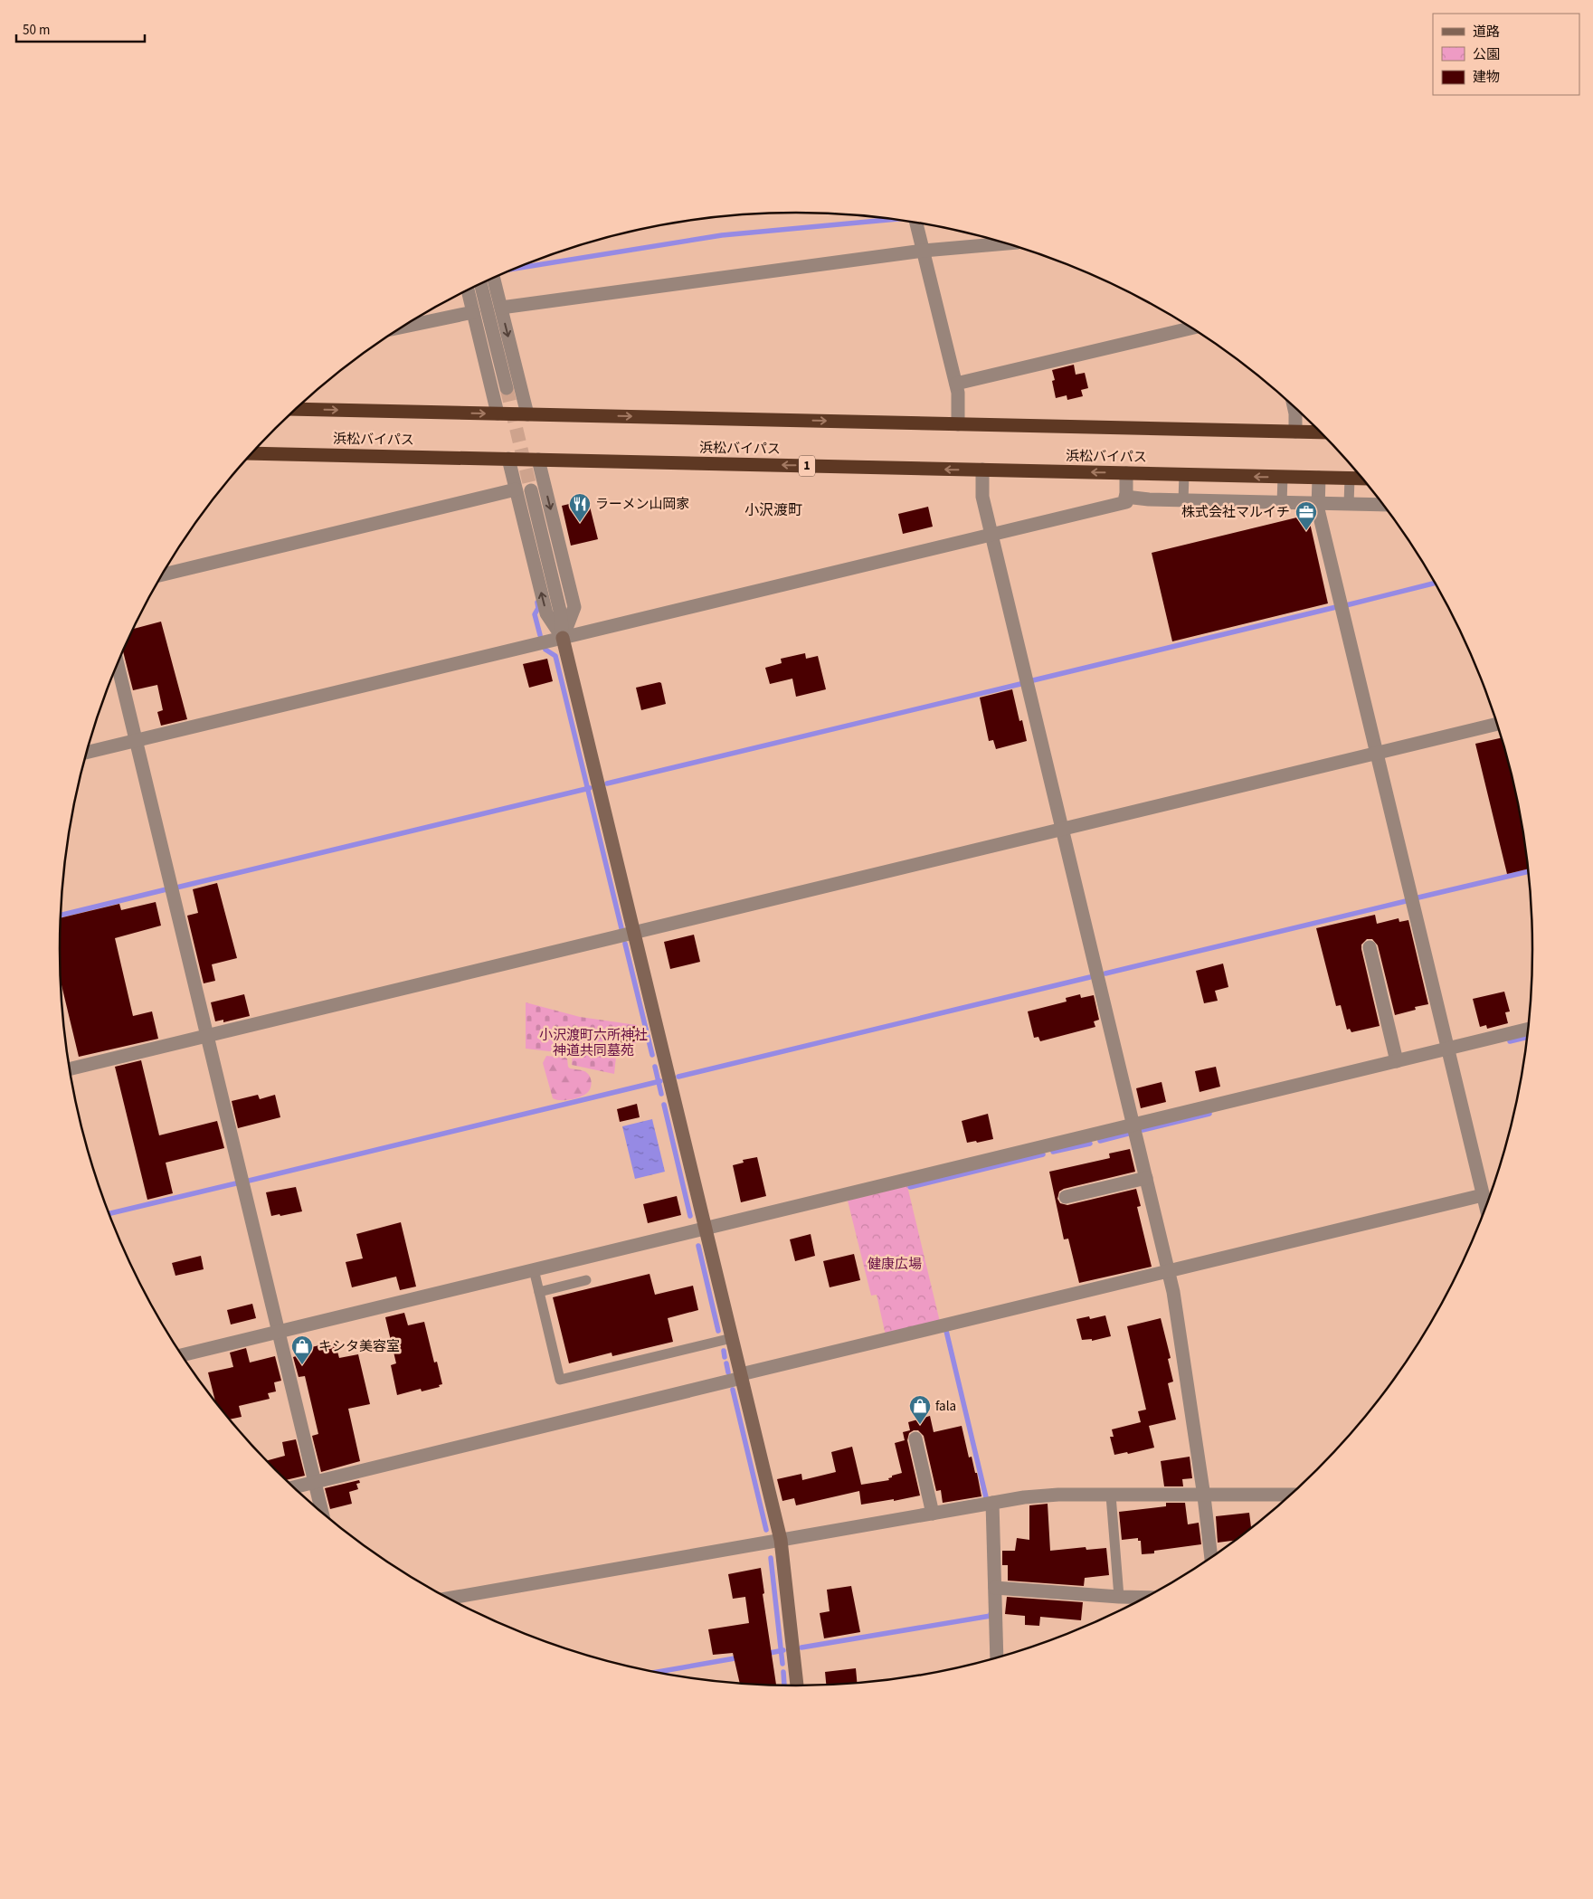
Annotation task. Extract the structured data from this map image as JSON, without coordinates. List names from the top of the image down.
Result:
{
  "streets": {
    "highway": ["浜松バイパス", "1"]
  },
  "districts": ["小沢渡町"],
  "parks": ["小沢渡町六所神社 神道共同墓苑", "健康広場"],
  "places": {
    "restaurant": ["ラーメン山岡家"],
    "office": ["株式会社マルイチ"],
    "shop": ["キシタ美容室", "fala"]
  },
  "legend": ["道路", "公園", "建物"],
  "scale_bar": "50 m"
}
